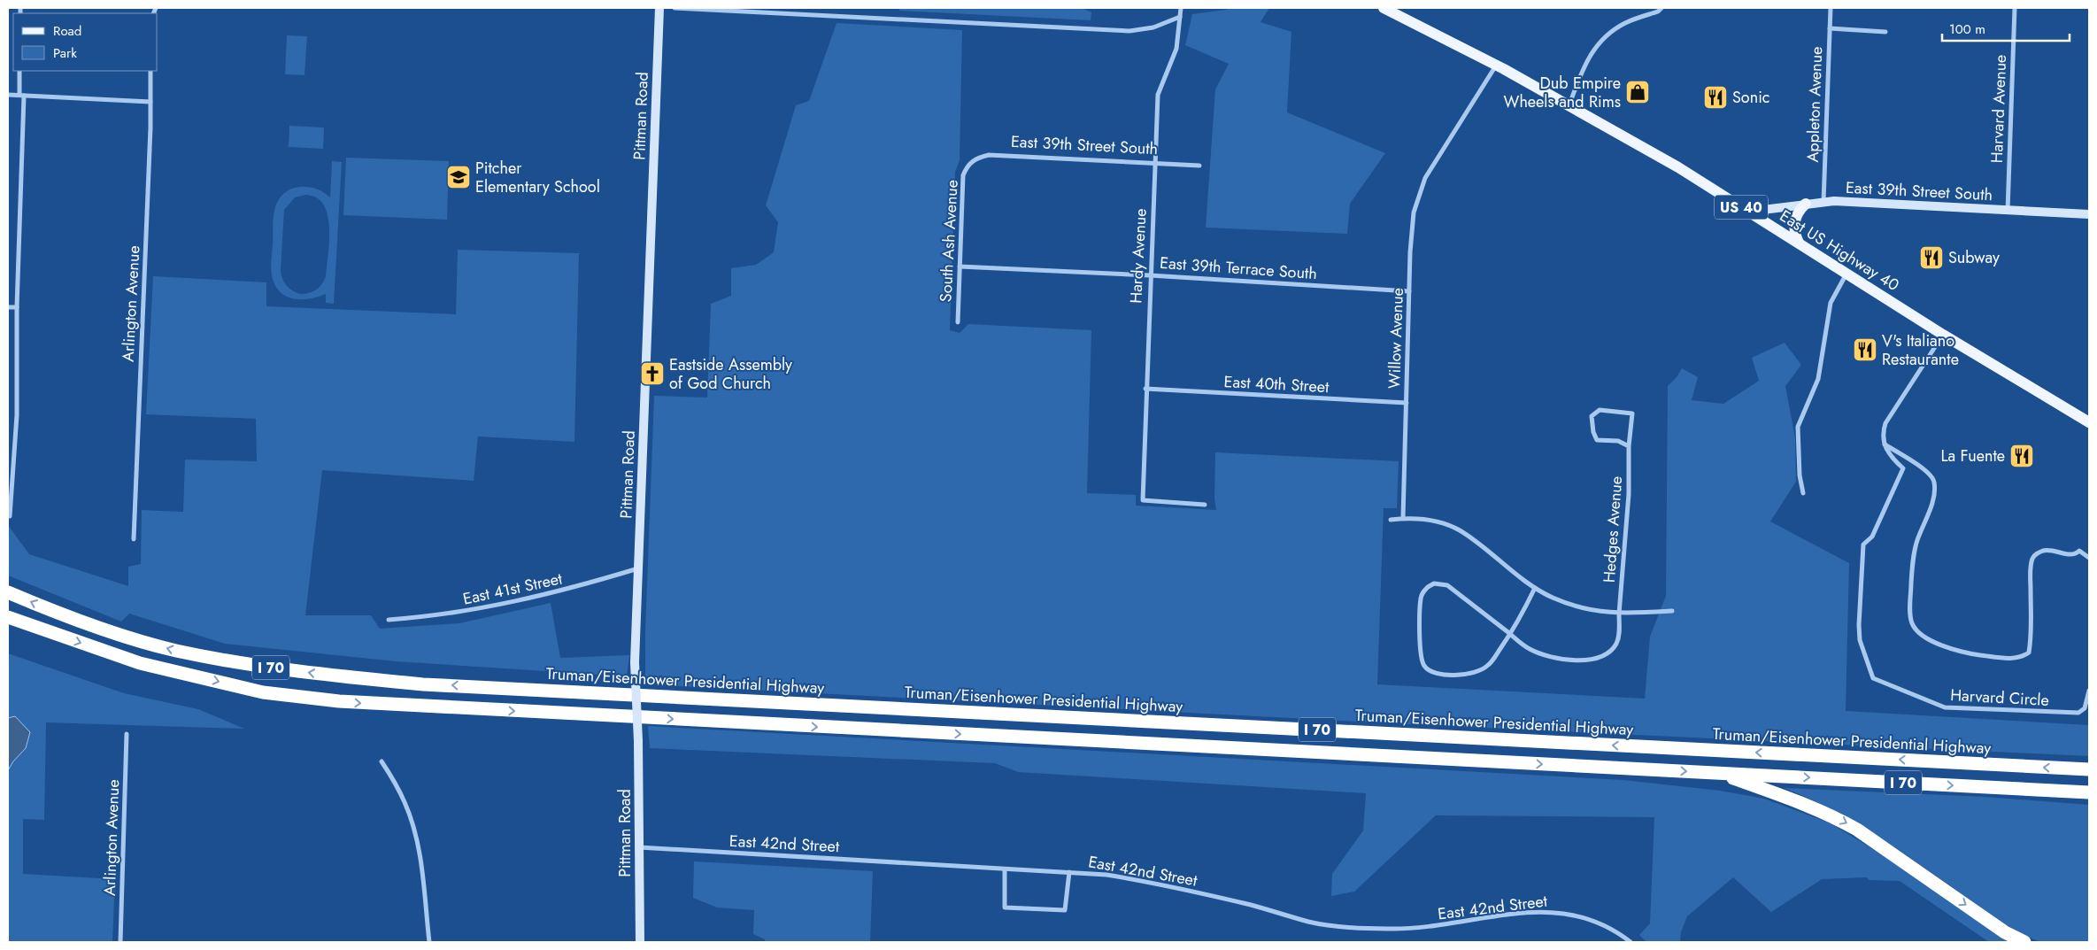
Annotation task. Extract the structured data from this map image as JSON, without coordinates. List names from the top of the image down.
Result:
{
  "streets": {
    "highway": ["I 70", "Truman/Eisenhower Presidential Highway"],
    "main road": ["US 40", "East US Highway 40"],
    "street": [
      "Appleton Avenue",
      "Harvard Avenue",
      "Pittman Road",
      "East 39th Street South",
      "South Ash Avenue",
      "Hardy Avenue",
      "East 39th Terrace South",
      "Arlington Avenue",
      "Willow Avenue",
      "East 40th Street",
      "Hedges Avenue",
      "East 41st Street",
      "Harvard Circle",
      "East 42nd Street"
    ]
  },
  "crossings": [
    ["Appleton Avenue", "East 39th Street South"],
    ["Harvard Avenue", "East 39th Street South"],
    ["Pittman Road", "East 41st Street"],
    ["Pittman Road", "East 42nd Street"],
    ["East 39th Street South", "South Ash Avenue"],
    ["East 39th Street South", "East US Highway 40"],
    ["East 39th Street South", "Hardy Avenue"],
    ["South Ash Avenue", "East 39th Terrace South"],
    ["East US Highway 40", "Willow Avenue"],
    ["Hardy Avenue", "East 39th Terrace South"],
    ["Hardy Avenue", "East 40th Street"],
    ["East 39th Terrace South", "Willow Avenue"],
    ["Willow Avenue", "East 40th Street"]
  ],
  "places": {
    "shop": ["Dub Empire Wheels and Rims"],
    "restaurant": [
      "Sonic",
      "Subway",
      "V's Italiano Restaurante",
      "La Fuente"
    ],
    "school or university": ["Pitcher Elementary School"],
    "church": ["Eastside Assembly of God Church"]
  },
  "legend": ["Road", "Park"],
  "scale_bar": "100 m"
}
